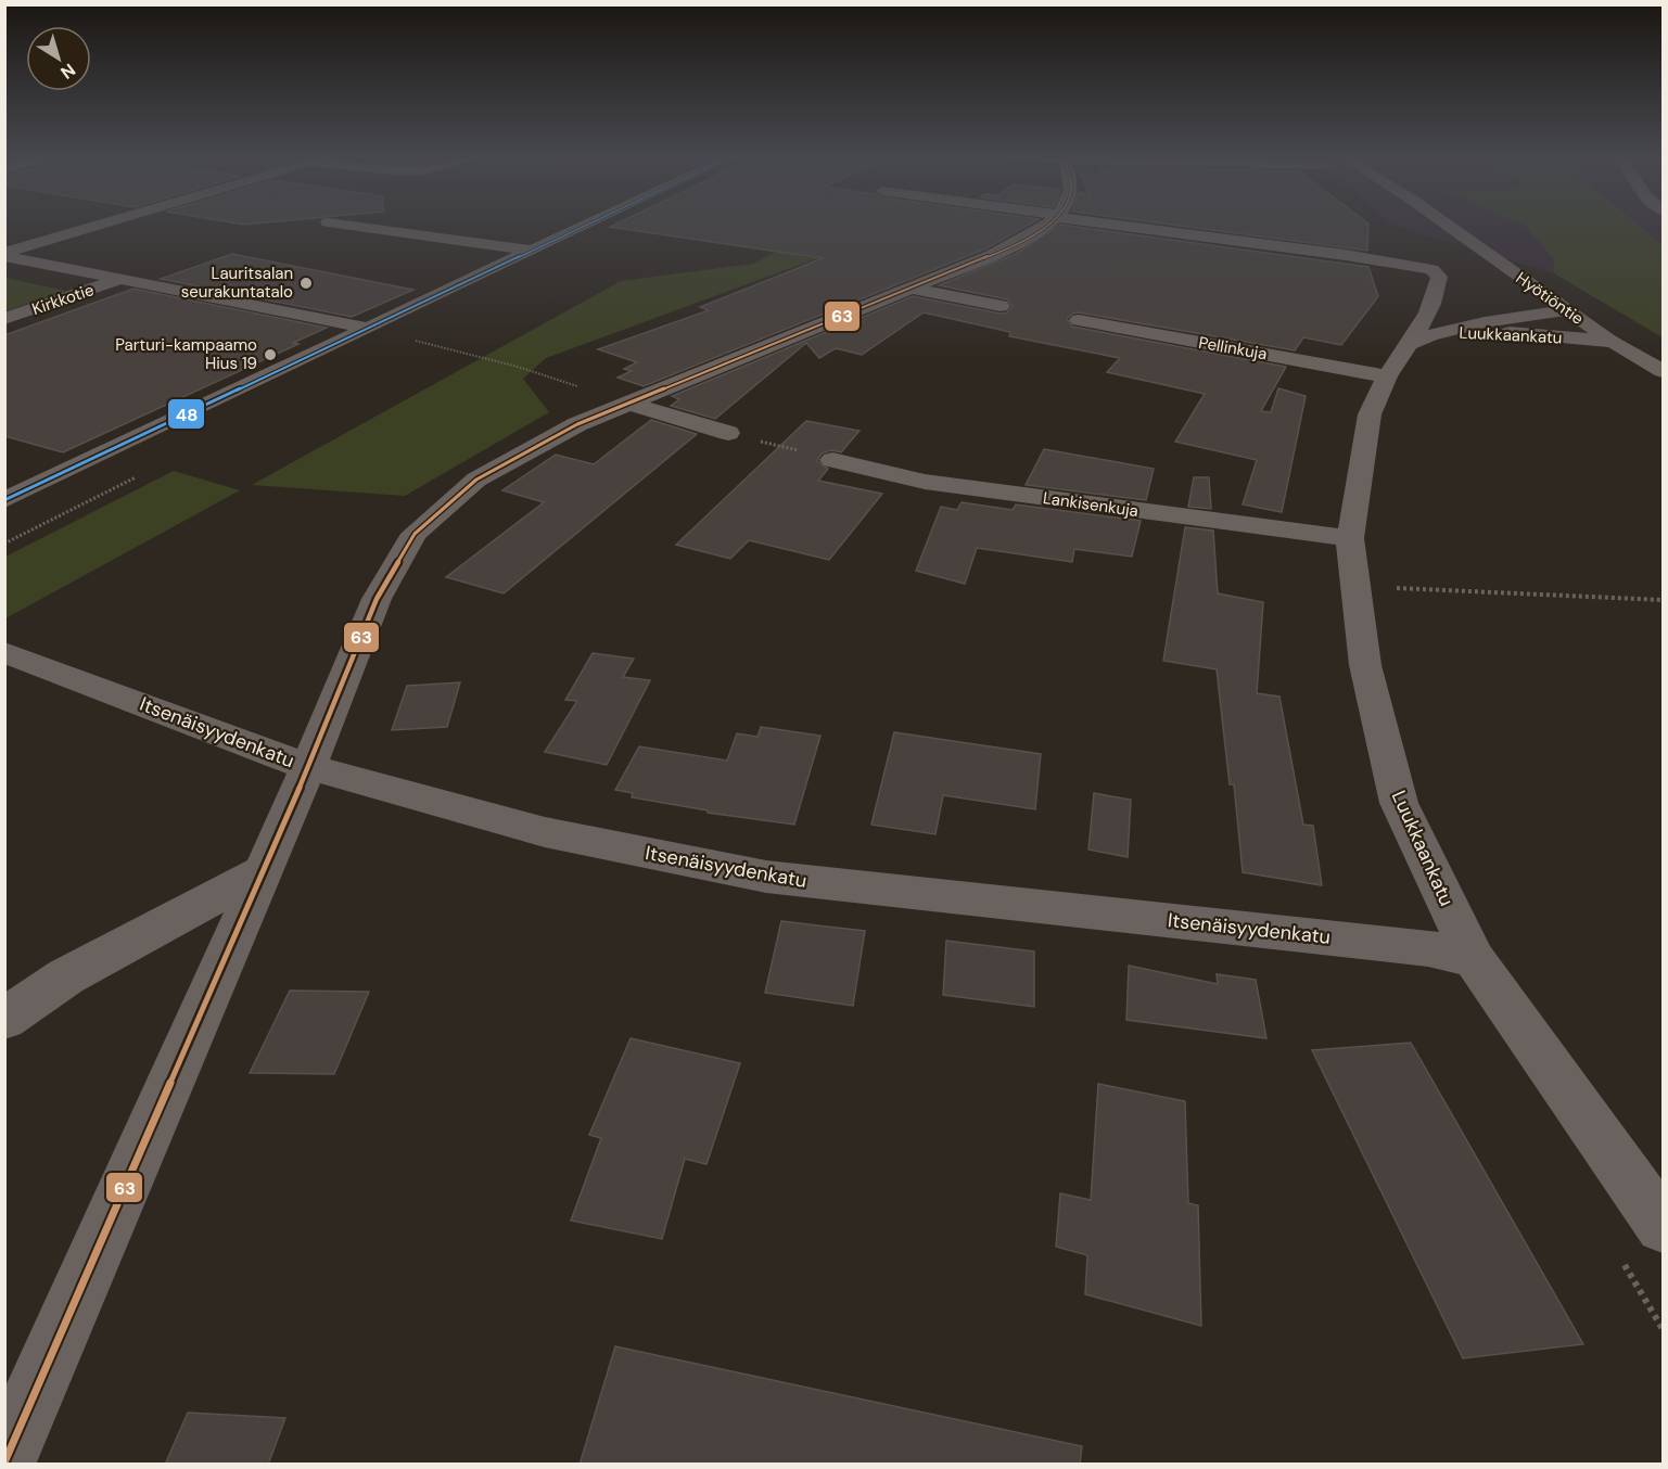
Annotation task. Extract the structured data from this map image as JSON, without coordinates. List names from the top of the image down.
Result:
{
  "streets": {
    "main road": ["Hyötiöntie"],
    "street": [
      "Kirkkotie",
      "Luukkaankatu",
      "Pellinkuja",
      "Lankisenkuja",
      "Itsenäisyydenkatu"
    ]
  },
  "crossings": [
    ["Hyötiöntie", "Luukkaankatu"],
    ["Luukkaankatu", "Pellinkuja"],
    ["Luukkaankatu", "Lankisenkuja"],
    ["Luukkaankatu", "Itsenäisyydenkatu"]
  ],
  "places": ["Lauritsalan seurakuntatalo", "Parturi-kampaamo Hius 19"],
  "lines": ["transit line 48", "transit line 63"],
  "north": "bottom right"
}
